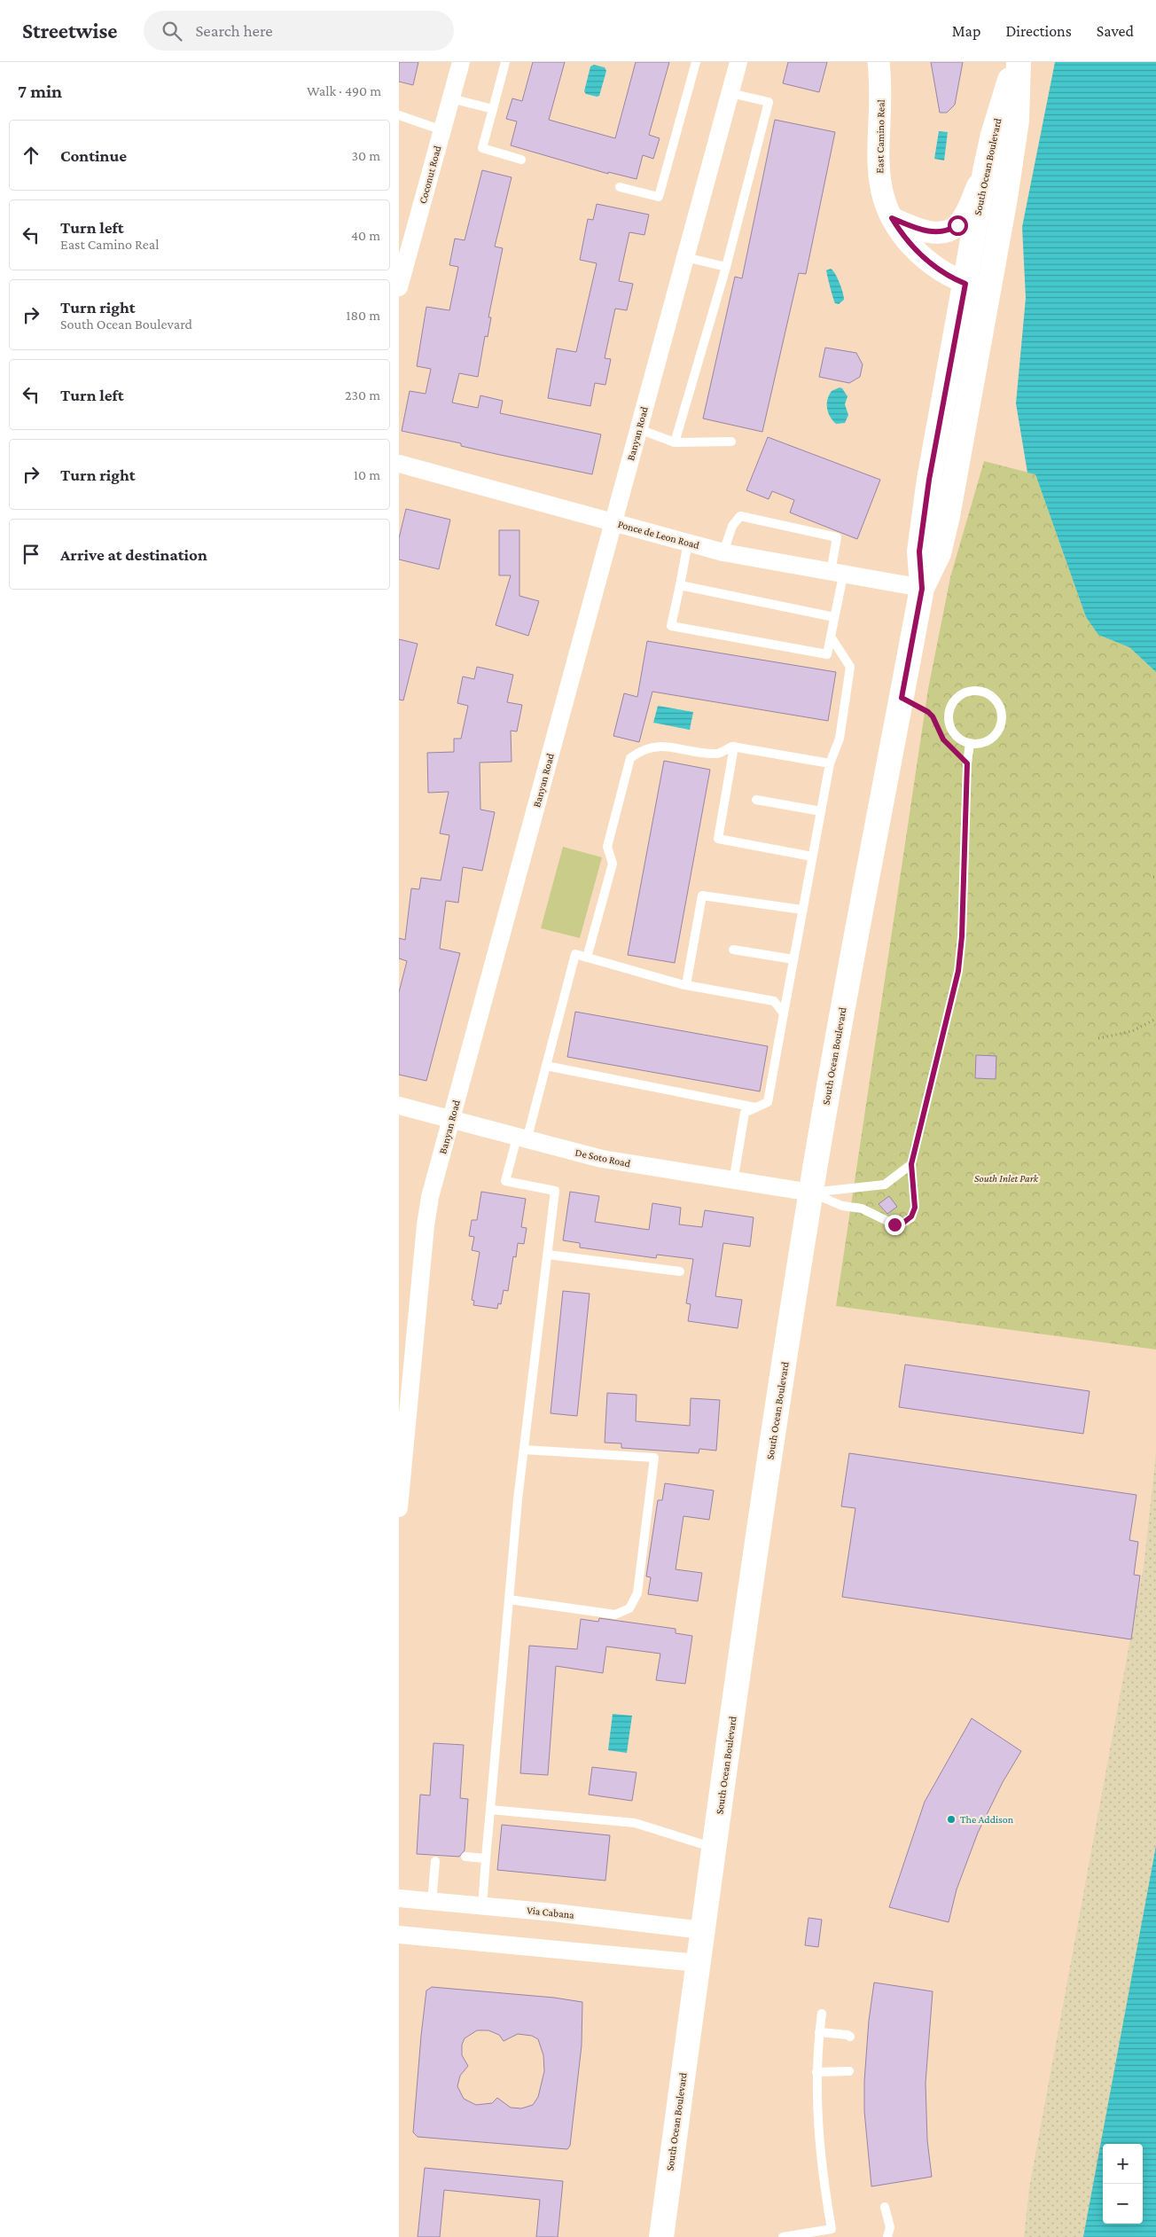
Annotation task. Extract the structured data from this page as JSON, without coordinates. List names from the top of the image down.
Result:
{
  "streets": {
    "main road": ["South Ocean Boulevard"],
    "street": [
      "East Camino Real",
      "Coconut Road",
      "Banyan Road",
      "Ponce de Leon Road",
      "De Soto Road",
      "Via Cabana"
    ]
  },
  "crossings": [
    ["East Camino Real", "South Ocean Boulevard"],
    ["South Ocean Boulevard", "Ponce de Leon Road"],
    ["South Ocean Boulevard", "De Soto Road"],
    ["South Ocean Boulevard", "Via Cabana"],
    ["Banyan Road", "Ponce de Leon Road"],
    ["Banyan Road", "De Soto Road"]
  ],
  "parks": ["South Inlet Park"],
  "places": ["The Addison"],
  "page": {
    "header": "Streetwise",
    "search": "Search here",
    "nav": ["Map", "Directions", "Saved"],
    "heading": ["7 min", "Walk · 490 m"],
    "list": [
      ["Continue", "30 m"],
      ["Turn left", "East Camino Real", "40 m"],
      ["Turn right", "South Ocean Boulevard", "180 m"],
      ["Turn left", "230 m"],
      ["Turn right", "10 m"],
      "Arrive at destination"
    ],
    "map_buttons": ["+", "−"]
  }
}
